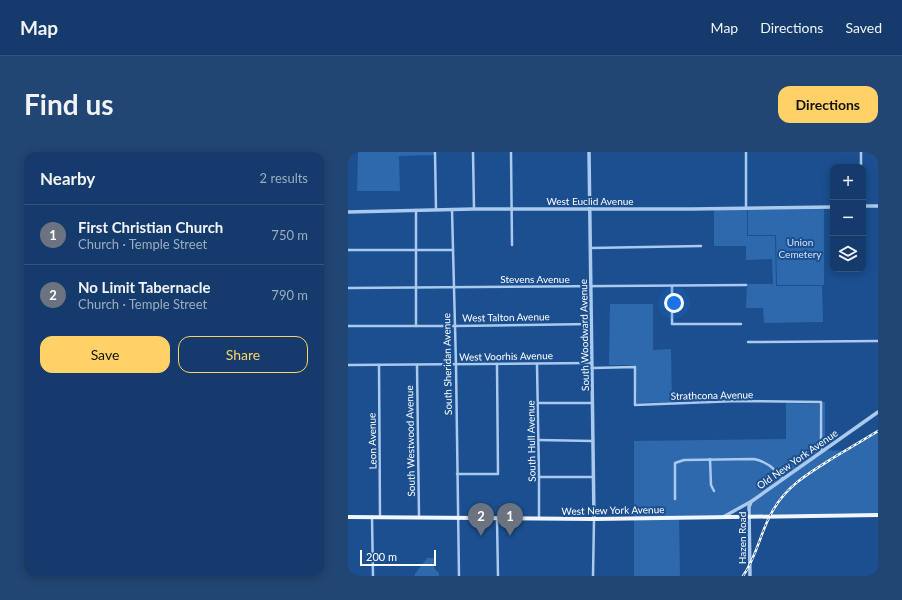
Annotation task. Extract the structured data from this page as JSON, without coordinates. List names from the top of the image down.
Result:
{
  "streets": {
    "main road": ["West New York Avenue"],
    "street": [
      "West Euclid Avenue",
      "Stevens Avenue",
      "West Talton Avenue",
      "South Woodward Avenue",
      "West Voorhis Avenue",
      "South Sheridan Avenue",
      "Strathcona Avenue",
      "Leon Avenue",
      "South Westwood Avenue",
      "South Hull Avenue",
      "Old New York Avenue",
      "Hazen Road"
    ]
  },
  "crossings": [
    ["West Euclid Avenue", "South Woodward Avenue"],
    ["West Euclid Avenue", "South Sheridan Avenue"],
    ["Stevens Avenue", "South Woodward Avenue"],
    ["Stevens Avenue", "South Sheridan Avenue"],
    ["West Talton Avenue", "South Woodward Avenue"],
    ["West Talton Avenue", "South Sheridan Avenue"],
    ["South Woodward Avenue", "West Voorhis Avenue"],
    ["South Woodward Avenue", "Strathcona Avenue"],
    ["South Woodward Avenue", "West New York Avenue"],
    ["West Voorhis Avenue", "South Sheridan Avenue"],
    ["West Voorhis Avenue", "Strathcona Avenue"],
    ["West Voorhis Avenue", "Leon Avenue"],
    ["West Voorhis Avenue", "South Westwood Avenue"],
    ["West Voorhis Avenue", "South Hull Avenue"],
    ["South Sheridan Avenue", "West New York Avenue"],
    ["Strathcona Avenue", "Old New York Avenue"],
    ["Leon Avenue", "West New York Avenue"],
    ["South Westwood Avenue", "West New York Avenue"],
    ["South Hull Avenue", "West New York Avenue"],
    ["Old New York Avenue", "West New York Avenue"],
    ["Old New York Avenue", "Hazen Road"],
    ["West New York Avenue", "Hazen Road"]
  ],
  "parks": ["Union Cemetery"],
  "scale_bar": "200 m",
  "page": {
    "header": "Map",
    "nav": ["Map", "Directions", "Saved"],
    "buttons": [
      "Directions",
      ["Save", "Share"]
    ],
    "title": "Find us",
    "heading": ["Nearby", "2 results"],
    "map_buttons": ["+", "−"],
    "list": [
      {
        "mark": "1",
        "name": "First Christian Church",
        "note": "Church · Temple Street",
        "value": "750 m"
      },
      {
        "mark": "2",
        "name": "No Limit Tabernacle",
        "note": "Church · Temple Street",
        "value": "790 m"
      }
    ],
    "pins": ["1", "2"],
    "scale": "200 m"
  }
}
